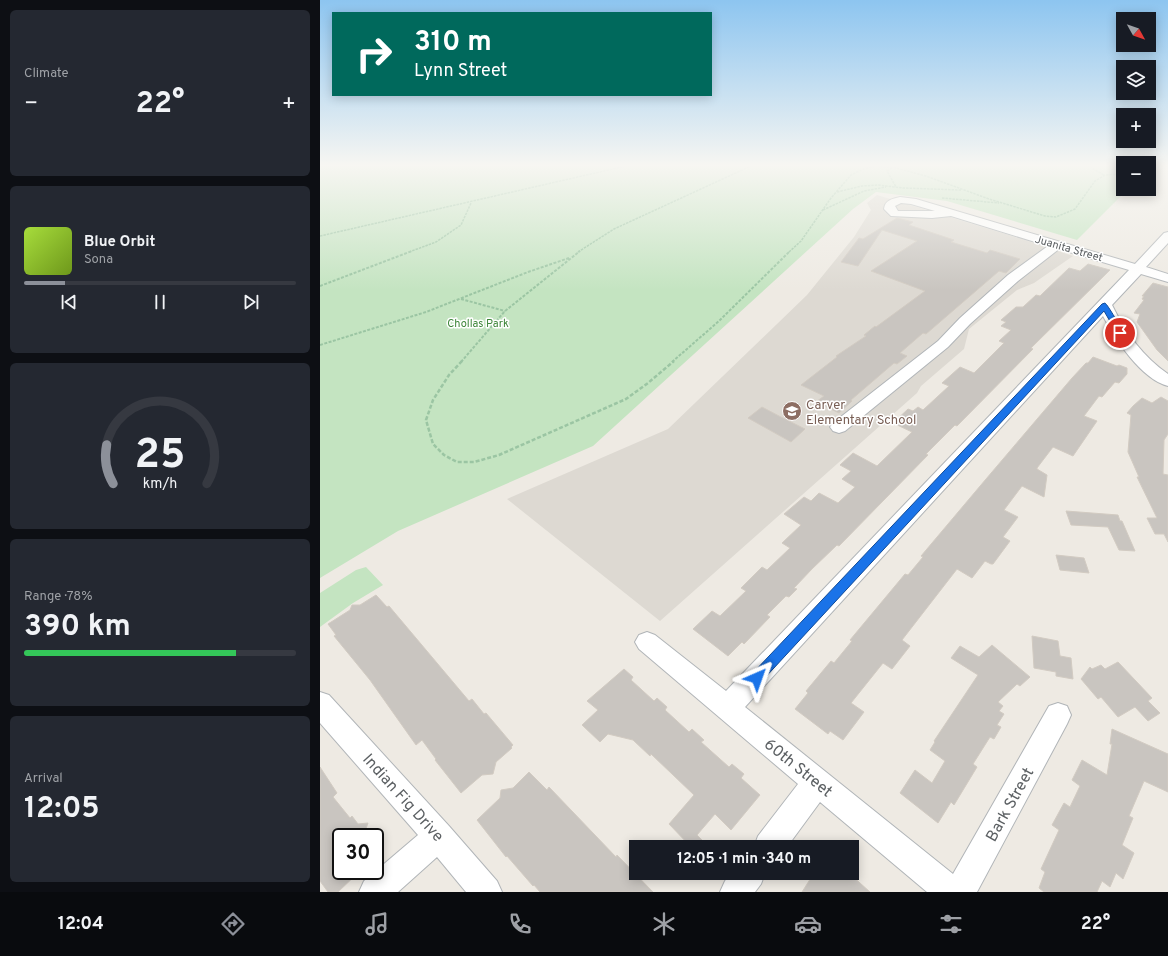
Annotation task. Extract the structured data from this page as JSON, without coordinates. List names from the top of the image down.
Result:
{
  "streets": {
    "street": [
      "Juanita Street",
      "60th Street",
      "Indian Fig Drive",
      "Bark Street"
    ]
  },
  "parks": ["Chollas Park"],
  "places": {
    "school or university": ["Carver Elementary School"]
  },
  "north": "bottom right",
  "page": {
    "tile": [
      "Climate",
      ["Range · 78%", "390 km"],
      ["Arrival", "12:05"]
    ],
    "map_buttons": ["+", "−"],
    "turn": ["310 m", "Lynn Street"],
    "heat": ["−", "22°", "+"],
    "song": ["Blue Orbit", "Sona"],
    "limit": "30",
    "trip": "12:05 · 1 min · 340 m",
    "tabs": ["12:04", "22°"],
    "gauge": ["25", "km/h"]
  }
}
